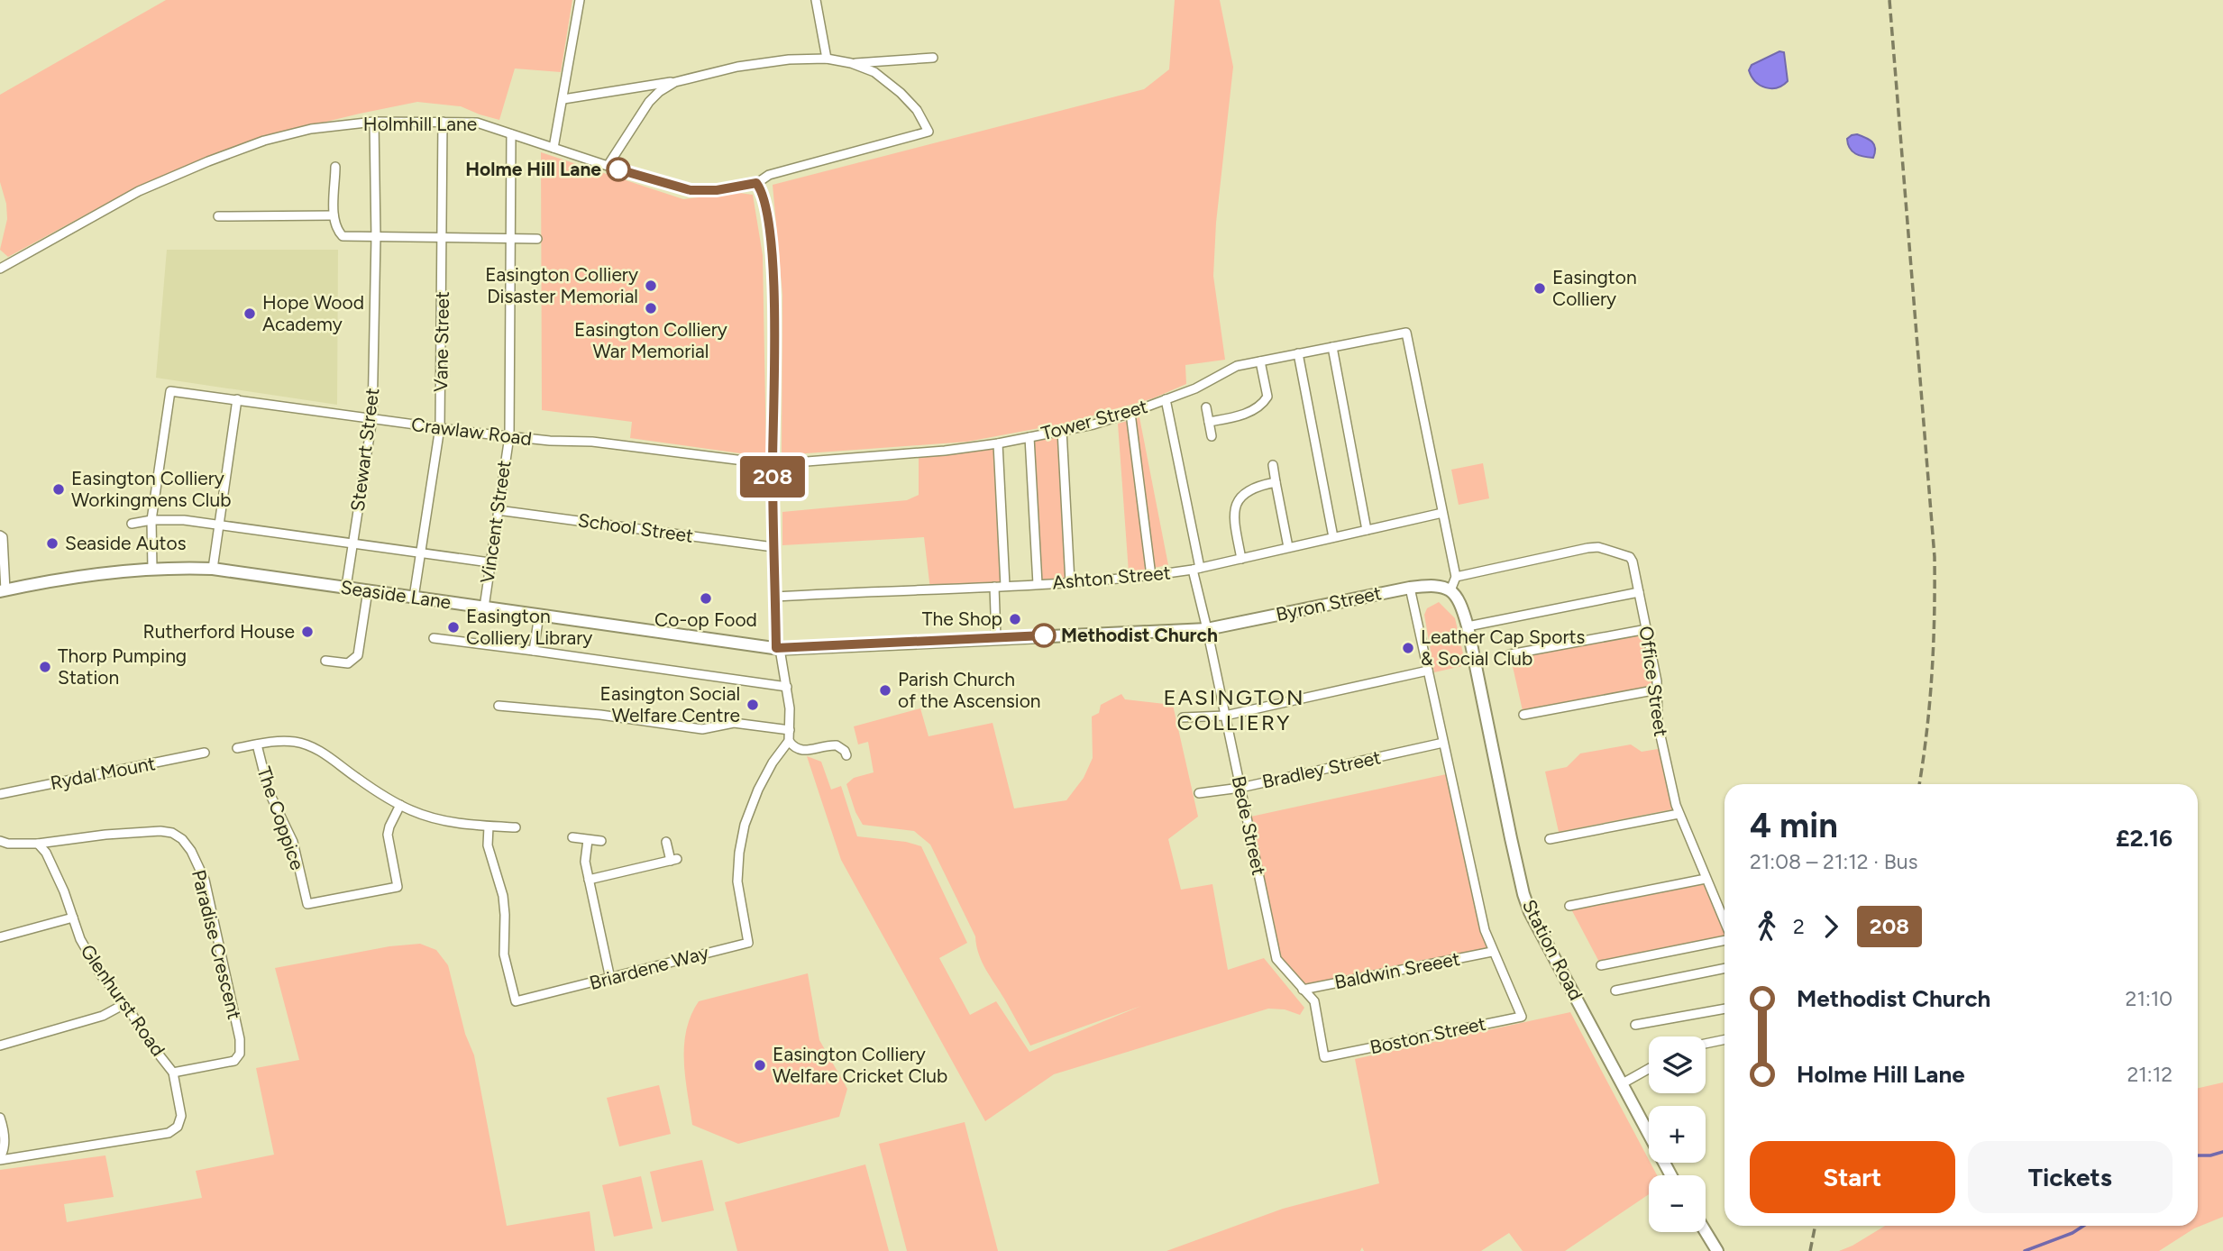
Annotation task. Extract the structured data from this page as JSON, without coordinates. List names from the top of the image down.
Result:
{
  "streets": {
    "main road": ["Seaside Lane", "Byron Street", "Station Road"],
    "street": [
      "Holmhill Lane",
      "Vane Street",
      "Tower Street",
      "Crawlaw Road",
      "Stewart Street",
      "Vincent Street",
      "School Street",
      "Ashton Street",
      "Office Street",
      "Bradley Street",
      "Rydal Mount",
      "The Coppice",
      "Bede Street",
      "Paradise Crescent",
      "Briardene Way",
      "Baldwin Sreeet",
      "Glenhurst Road",
      "Boston Street"
    ]
  },
  "crossings": [
    ["Holmhill Lane", "Vane Street"],
    ["Holmhill Lane", "Stewart Street"],
    ["Holmhill Lane", "Vincent Street"],
    ["Vane Street", "Crawlaw Road"],
    ["Vane Street", "Seaside Lane"],
    ["Tower Street", "Crawlaw Road"],
    ["Tower Street", "Ashton Street"],
    ["Tower Street", "Bede Street"],
    ["Crawlaw Road", "Stewart Street"],
    ["Crawlaw Road", "Vincent Street"],
    ["Stewart Street", "Seaside Lane"],
    ["Vincent Street", "School Street"],
    ["Vincent Street", "Seaside Lane"],
    ["Ashton Street", "Bede Street"],
    ["Seaside Lane", "Byron Street"],
    ["Seaside Lane", "Bede Street"],
    ["Byron Street", "Bede Street"],
    ["Byron Street", "Station Road"],
    ["Bradley Street", "Bede Street"],
    ["The Coppice", "Briardene Way"],
    ["Bede Street", "Baldwin Sreeet"],
    ["Bede Street", "Boston Street"],
    ["Paradise Crescent", "Glenhurst Road"],
    ["Baldwin Sreeet", "Boston Street"]
  ],
  "districts": ["EASINGTON COLLIERY"],
  "places": [
    "Holme Hill Lane",
    "Easington Colliery Disaster Memorial",
    "Easington Colliery",
    "Easington Colliery War Memorial",
    "Hope Wood Academy",
    "Easington Colliery Workingmens Club",
    "Seaside Autos",
    "Co-op Food",
    "The Shop",
    "Easington Colliery Library",
    "Rutherford House",
    "Methodist Church",
    "Leather Cap Sports & Social Club",
    "Thorp Pumping Station",
    "Parish Church of the Ascension",
    "Easington Social Welfare Centre",
    "Easington Colliery Welfare Cricket Club"
  ],
  "lines": ["bus line 208"],
  "page": {
    "on_map": "208",
    "heading": ["4 min", "21:08 – 21:12 · Bus", "£2.16"],
    "legs": ["2", "208"],
    "list": [
      {
        "name": "Methodist Church",
        "value": "21:10"
      },
      {
        "name": "Holme Hill Lane",
        "value": "21:12"
      }
    ],
    "map_buttons": ["+", "−"],
    "buttons": ["Start", "Tickets"]
  }
}
